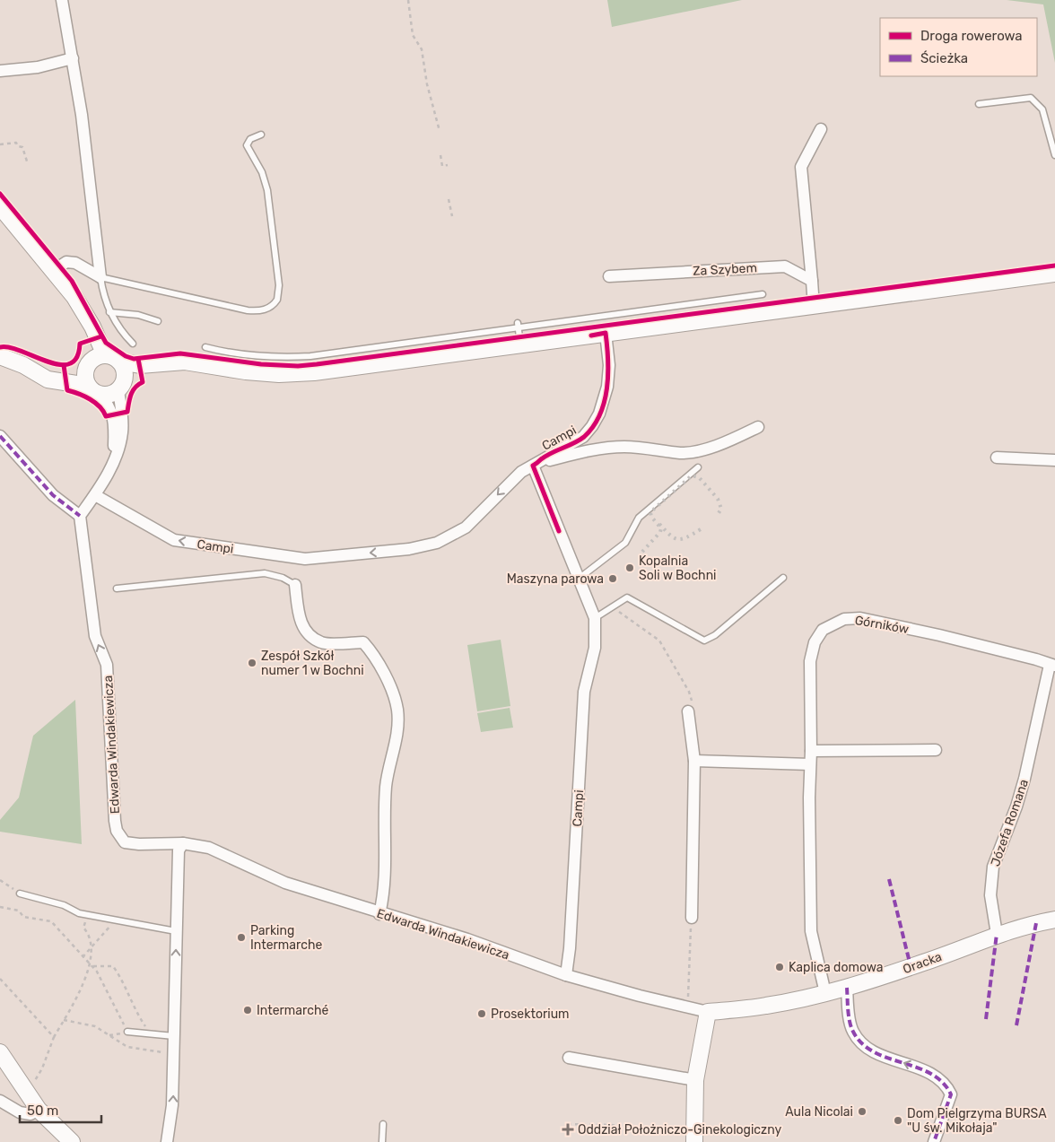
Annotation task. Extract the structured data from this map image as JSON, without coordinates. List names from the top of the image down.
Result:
{
  "streets": {
    "main road": ["Oracka"],
    "street": [
      "Za Szybem",
      "Campi",
      "Górników",
      "Edwarda Windakiewicza",
      "Józefa Romana"
    ]
  },
  "crossings": [
    ["Campi", "Edwarda Windakiewicza"],
    ["Górników", "Józefa Romana"],
    ["Górników", "Oracka"],
    ["Edwarda Windakiewicza", "Oracka"],
    ["Józefa Romana", "Oracka"]
  ],
  "one_way": ["Campi", "Edwarda Windakiewicza"],
  "places": {
    "other": [
      "Kopalnia Soli w Bochni",
      "Maszyna parowa",
      "Zespół Szkół numer 1 w Bochni",
      "Parking Intermarche",
      "Kaplica domowa",
      "Intermarché",
      "Prosektorium",
      "Aula Nicolai",
      "Dom Pielgrzyma BURSA \"U św. Mikołaja\""
    ],
    "health": ["Oddział Położniczo-Ginekologiczny"]
  },
  "legend": ["Droga rowerowa", "Ścieżka"],
  "scale_bar": "50 m"
}
